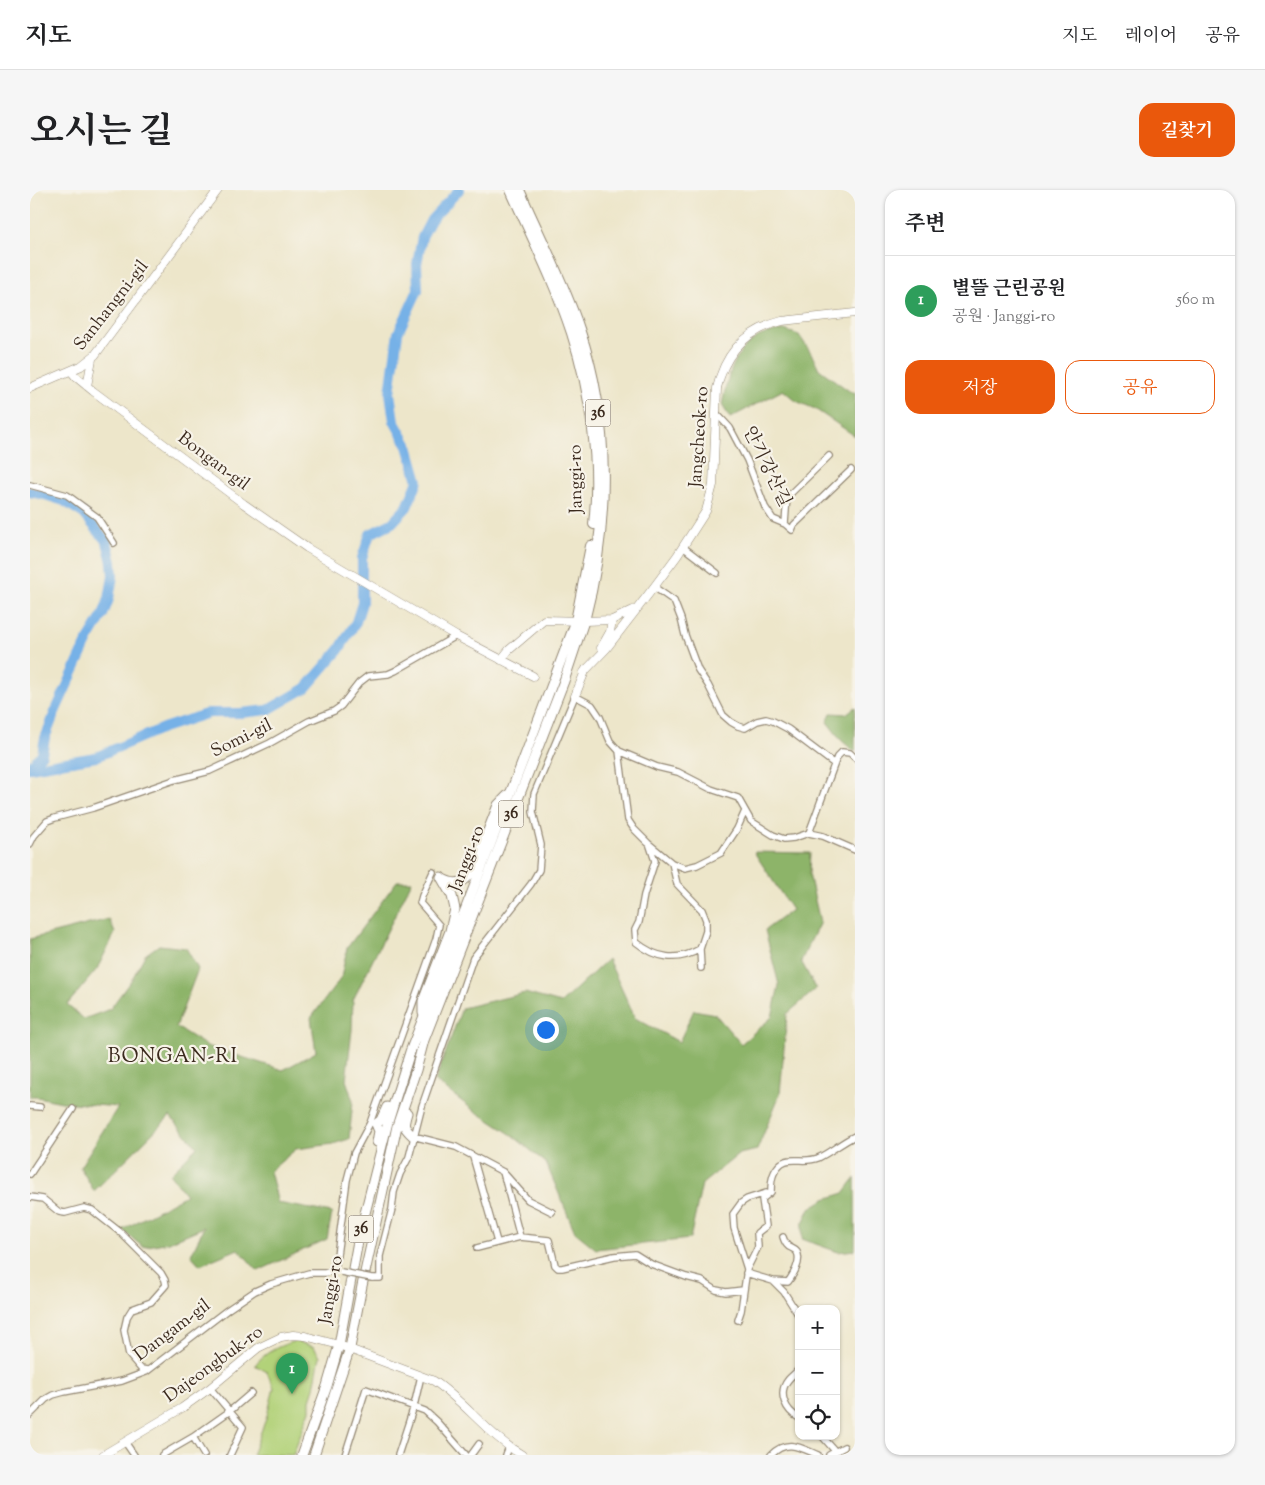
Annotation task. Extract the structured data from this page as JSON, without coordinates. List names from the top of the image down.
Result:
{
  "streets": {
    "highway": ["36", "Janggi-ro"],
    "street": [
      "Sanhangni-gil",
      "Jangcheok-ro",
      "Bongan-gil",
      "안기강산길",
      "Somi-gil",
      "Dangam-gil",
      "Dajeongbuk-ro"
    ]
  },
  "crossings": [
    ["Sanhangni-gil", "Bongan-gil"],
    ["Jangcheok-ro", "안기강산길"],
    ["Bongan-gil", "Somi-gil"],
    ["Janggi-ro", "Dajeongbuk-ro"]
  ],
  "districts": ["BONGAN-RI"],
  "page": {
    "header": "지도",
    "nav": ["지도", "레이어", "공유"],
    "title": "오시는 길",
    "buttons": [
      "길찾기",
      ["저장", "공유"]
    ],
    "heading": "주변",
    "list": [
      {
        "mark": "1",
        "name": "별뜰 근린공원",
        "note": "공원 · Janggi-ro",
        "value": "560 m"
      }
    ],
    "map_buttons": ["+", "−"],
    "pins": "1"
  }
}
